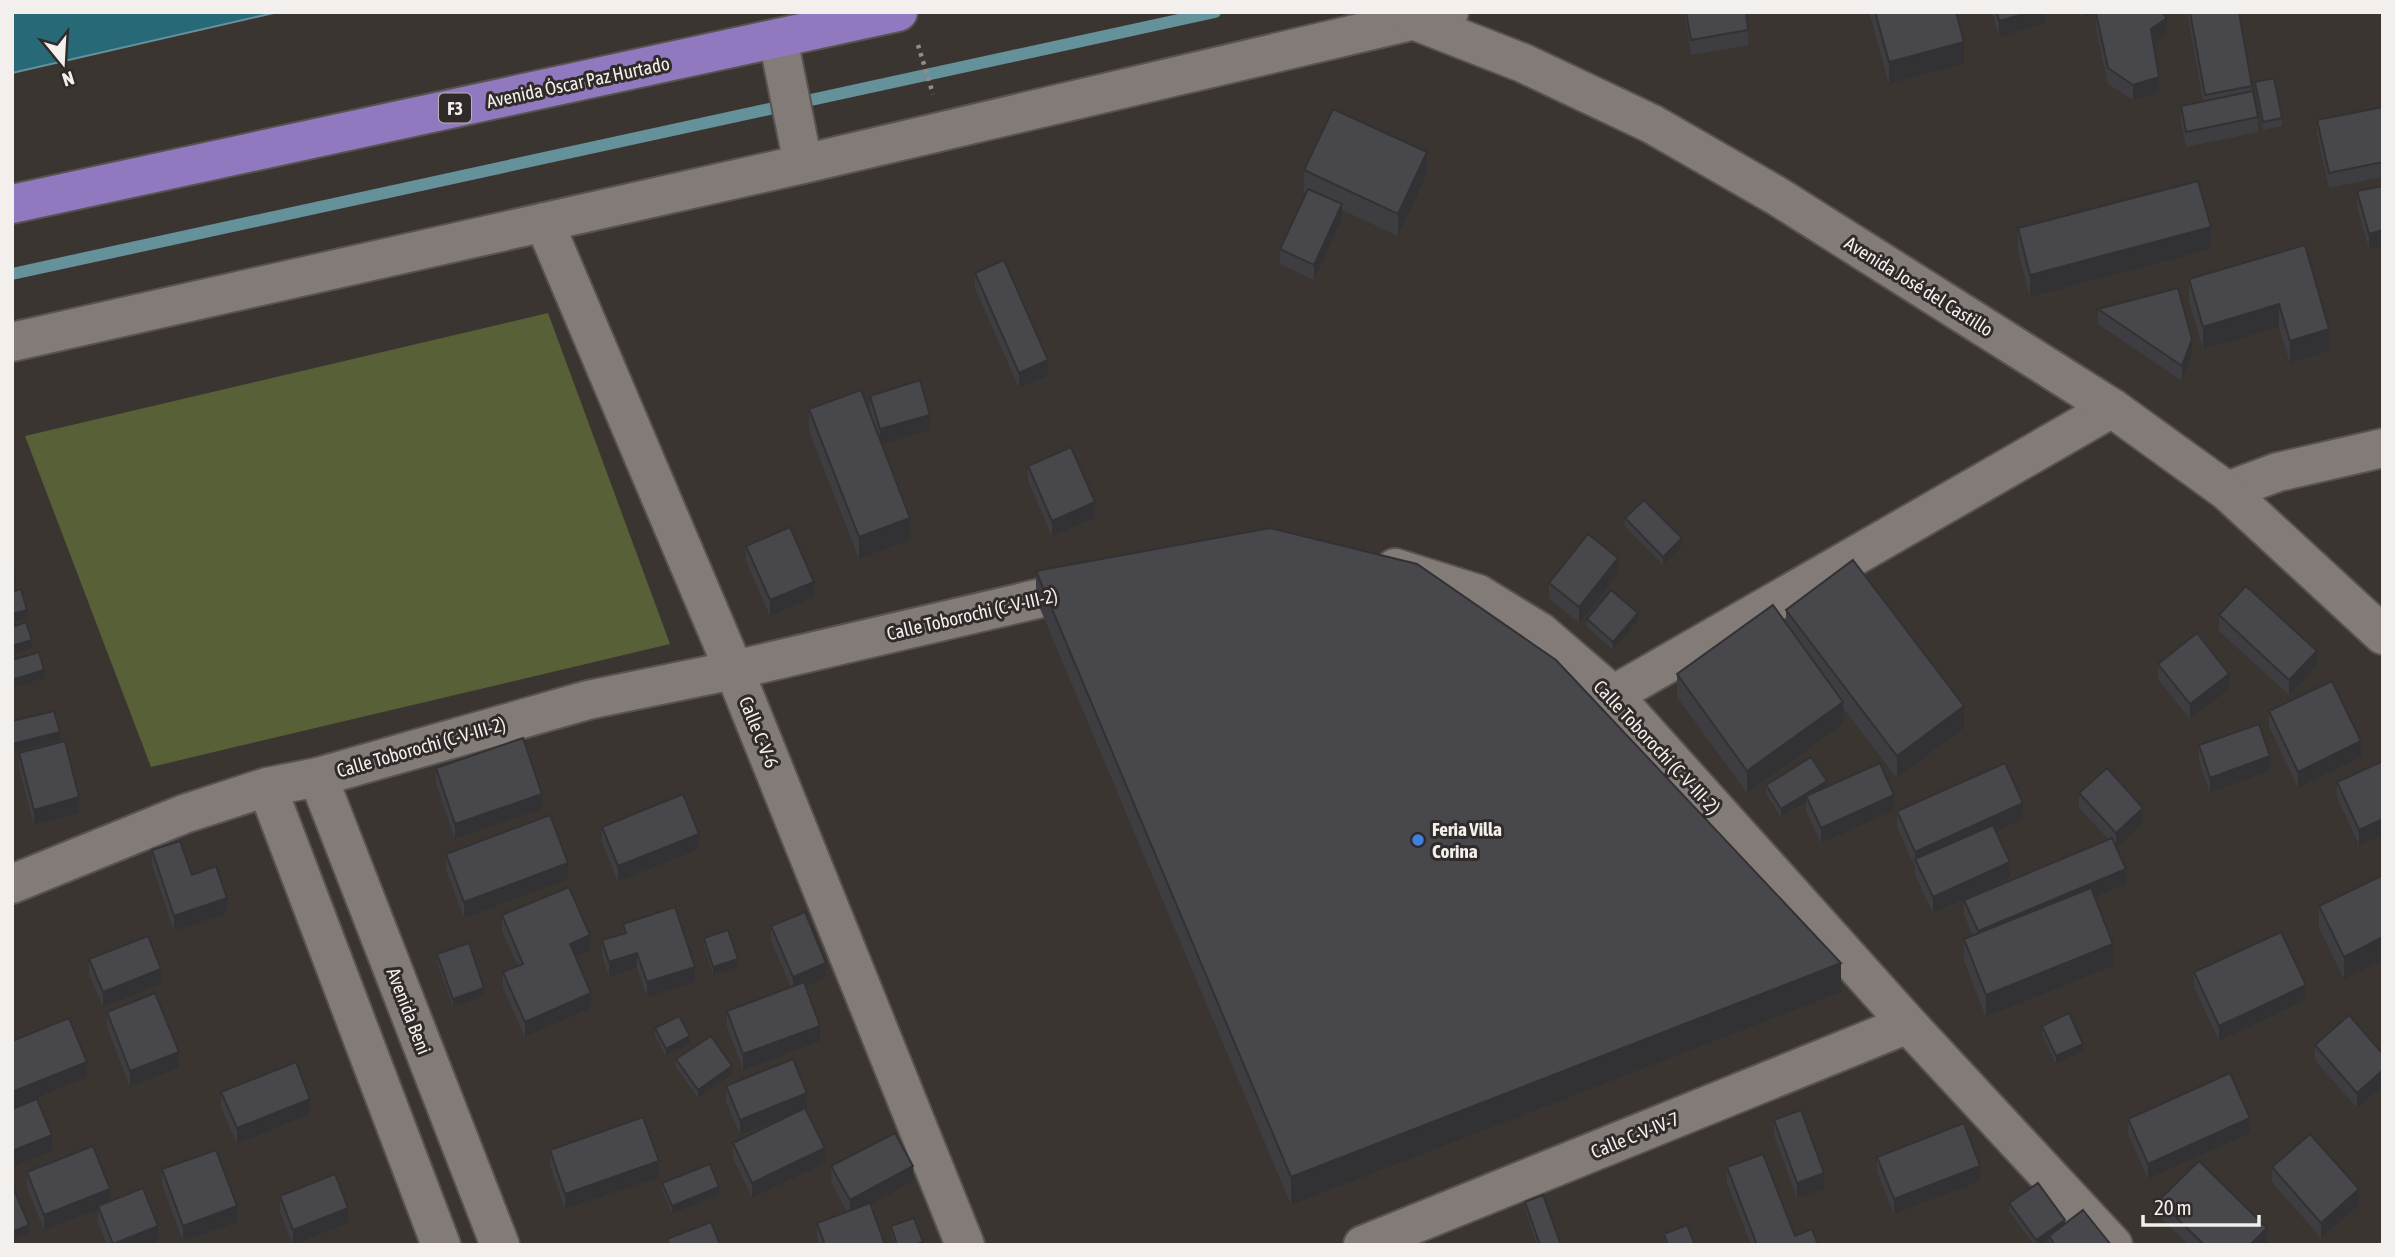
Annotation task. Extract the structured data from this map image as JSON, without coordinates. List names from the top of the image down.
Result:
{
  "streets": {
    "highway": ["Avenida Óscar Paz Hurtado", "F3"],
    "street": [
      "Avenida José del Castillo",
      "Calle Toborochi (C-V-III-2)",
      "Calle C-V-6",
      "Avenida Beni",
      "Calle C-V-IV-7"
    ]
  },
  "crossings": [
    ["Calle Toborochi (C-V-III-2)", "Calle C-V-6"],
    ["Calle Toborochi (C-V-III-2)", "Avenida Beni"],
    ["Calle Toborochi (C-V-III-2)", "Calle C-V-IV-7"]
  ],
  "places": ["Feria Villa Corina"],
  "scale_bar": "20 m",
  "north": "bottom"
}
